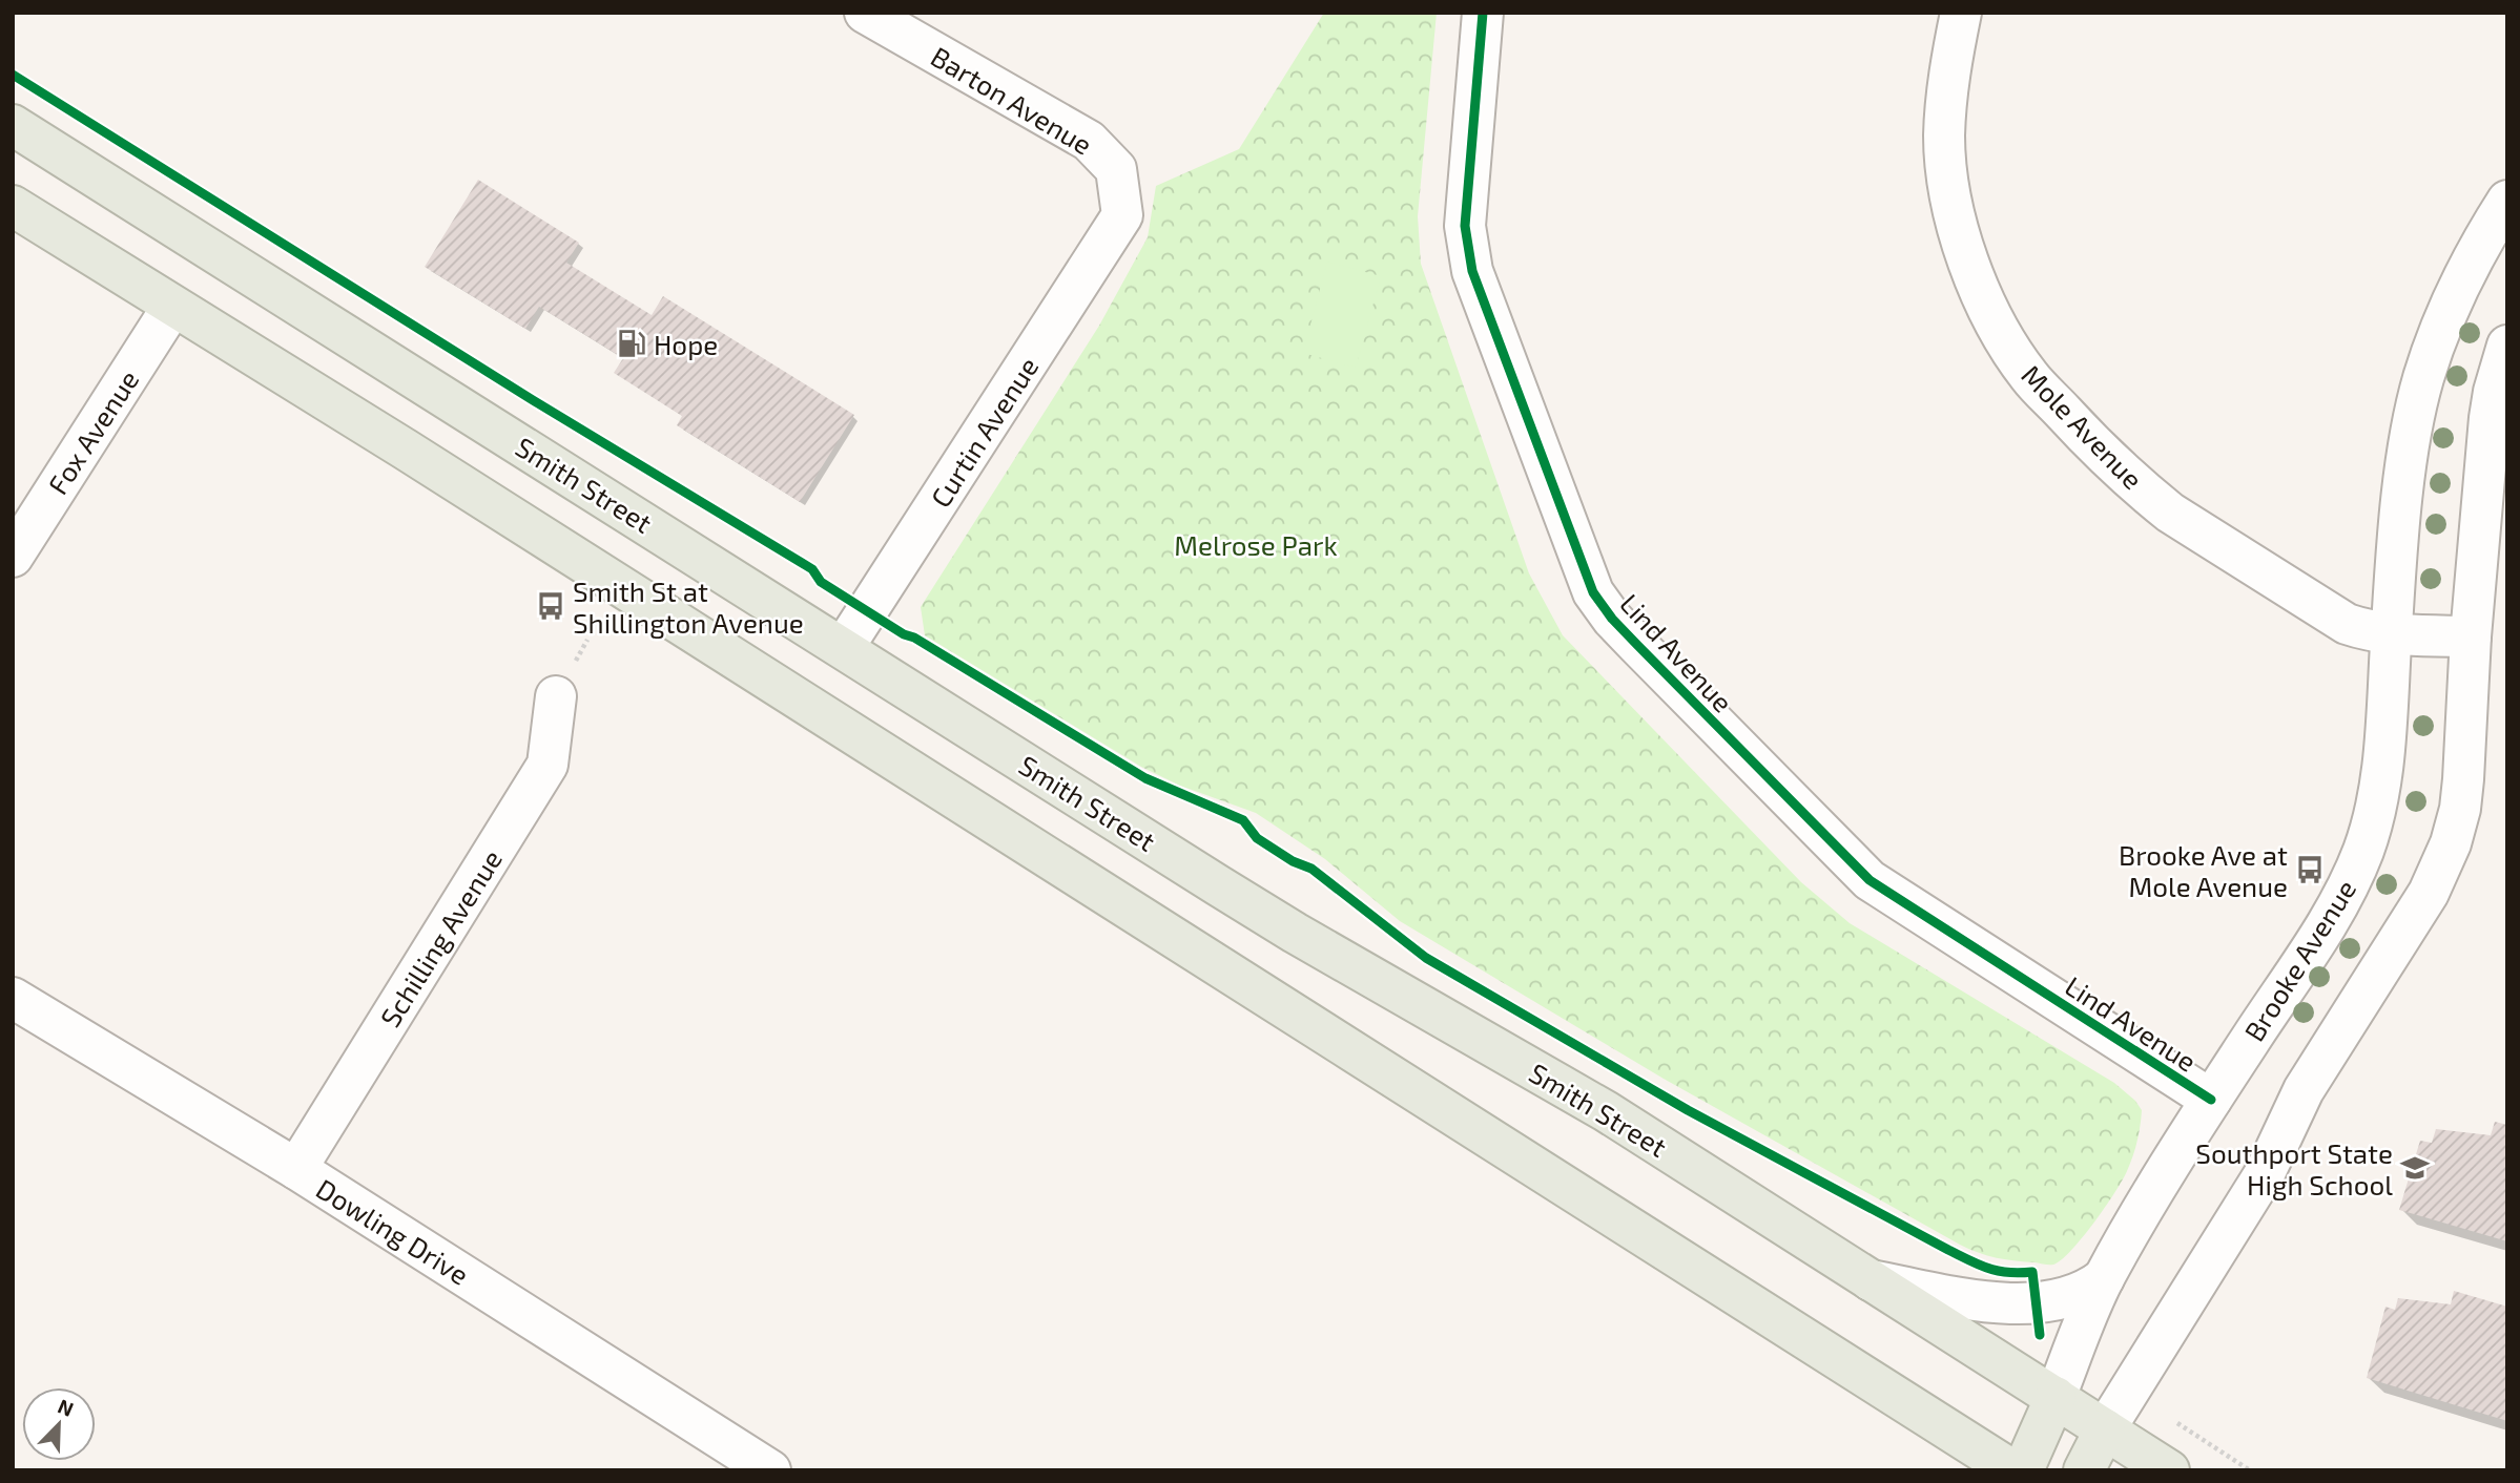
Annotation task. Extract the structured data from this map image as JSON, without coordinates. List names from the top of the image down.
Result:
{
  "streets": {
    "highway": ["Smith Street", "Brooke Avenue"],
    "street": [
      "Barton Avenue",
      "Mole Avenue",
      "Fox Avenue",
      "Curtin Avenue",
      "Lind Avenue",
      "Schilling Avenue",
      "Dowling Drive"
    ]
  },
  "crossings": [
    ["Barton Avenue", "Curtin Avenue"],
    ["Mole Avenue", "Brooke Avenue"],
    ["Curtin Avenue", "Smith Street"],
    ["Smith Street", "Brooke Avenue"],
    ["Lind Avenue", "Brooke Avenue"],
    ["Schilling Avenue", "Dowling Drive"]
  ],
  "parks": ["Melrose Park"],
  "places": {
    "fuel station": ["Hope"],
    "bus stop": ["Smith St at Shillington Avenue", "Brooke Ave at Mole Avenue"],
    "school or university": ["Southport State High School"]
  },
  "north": "top right"
}
